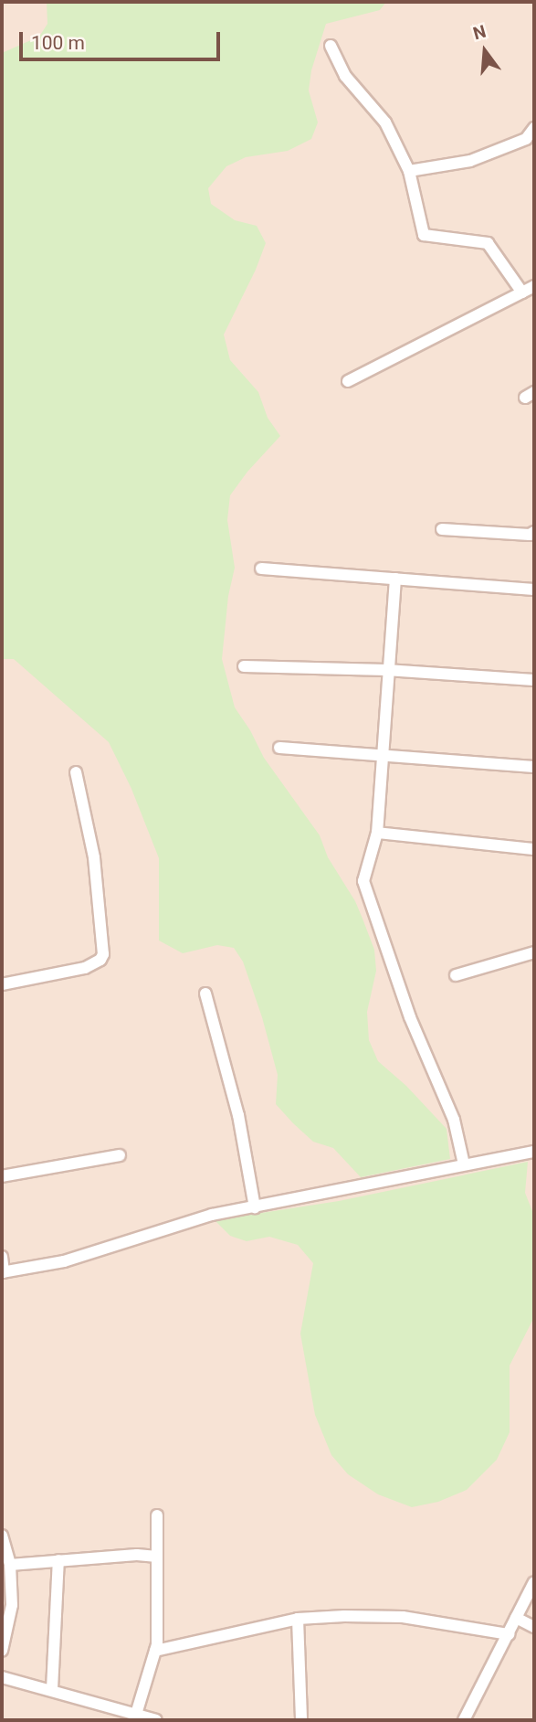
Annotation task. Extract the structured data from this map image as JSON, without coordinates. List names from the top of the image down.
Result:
{
  "scale_bar": "100 m",
  "north": "top"
}
